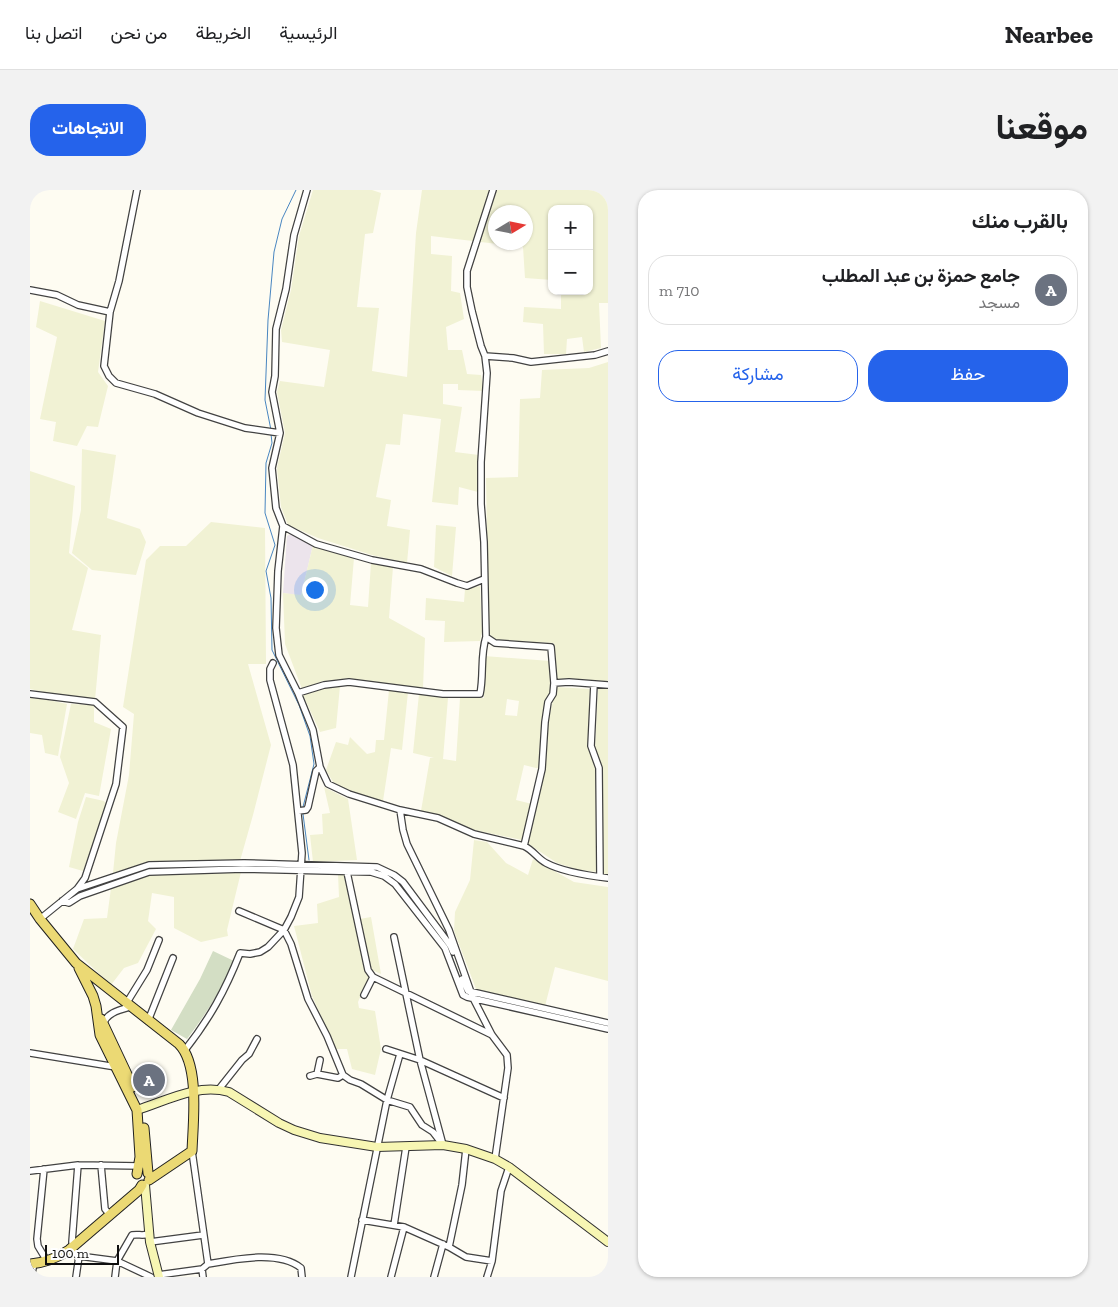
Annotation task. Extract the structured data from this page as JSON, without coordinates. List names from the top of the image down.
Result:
{
  "scale_bar": "100 m",
  "north": "right",
  "page": {
    "header": "Nearbee",
    "nav": [
      "الرئيسية",
      "الخريطة",
      "من نحن",
      "اتصل بنا"
    ],
    "title": "موقعنا",
    "buttons": [
      "الاتجاهات",
      ["حفظ", "مشاركة"]
    ],
    "heading": "بالقرب منك",
    "map_buttons": ["+", "−"],
    "list": [
      {
        "mark": "A",
        "name": "جامع حمزة بن عبد المطلب",
        "note": "مسجد",
        "value": "710 m"
      }
    ],
    "pins": "A",
    "scale": "100 m"
  }
}
